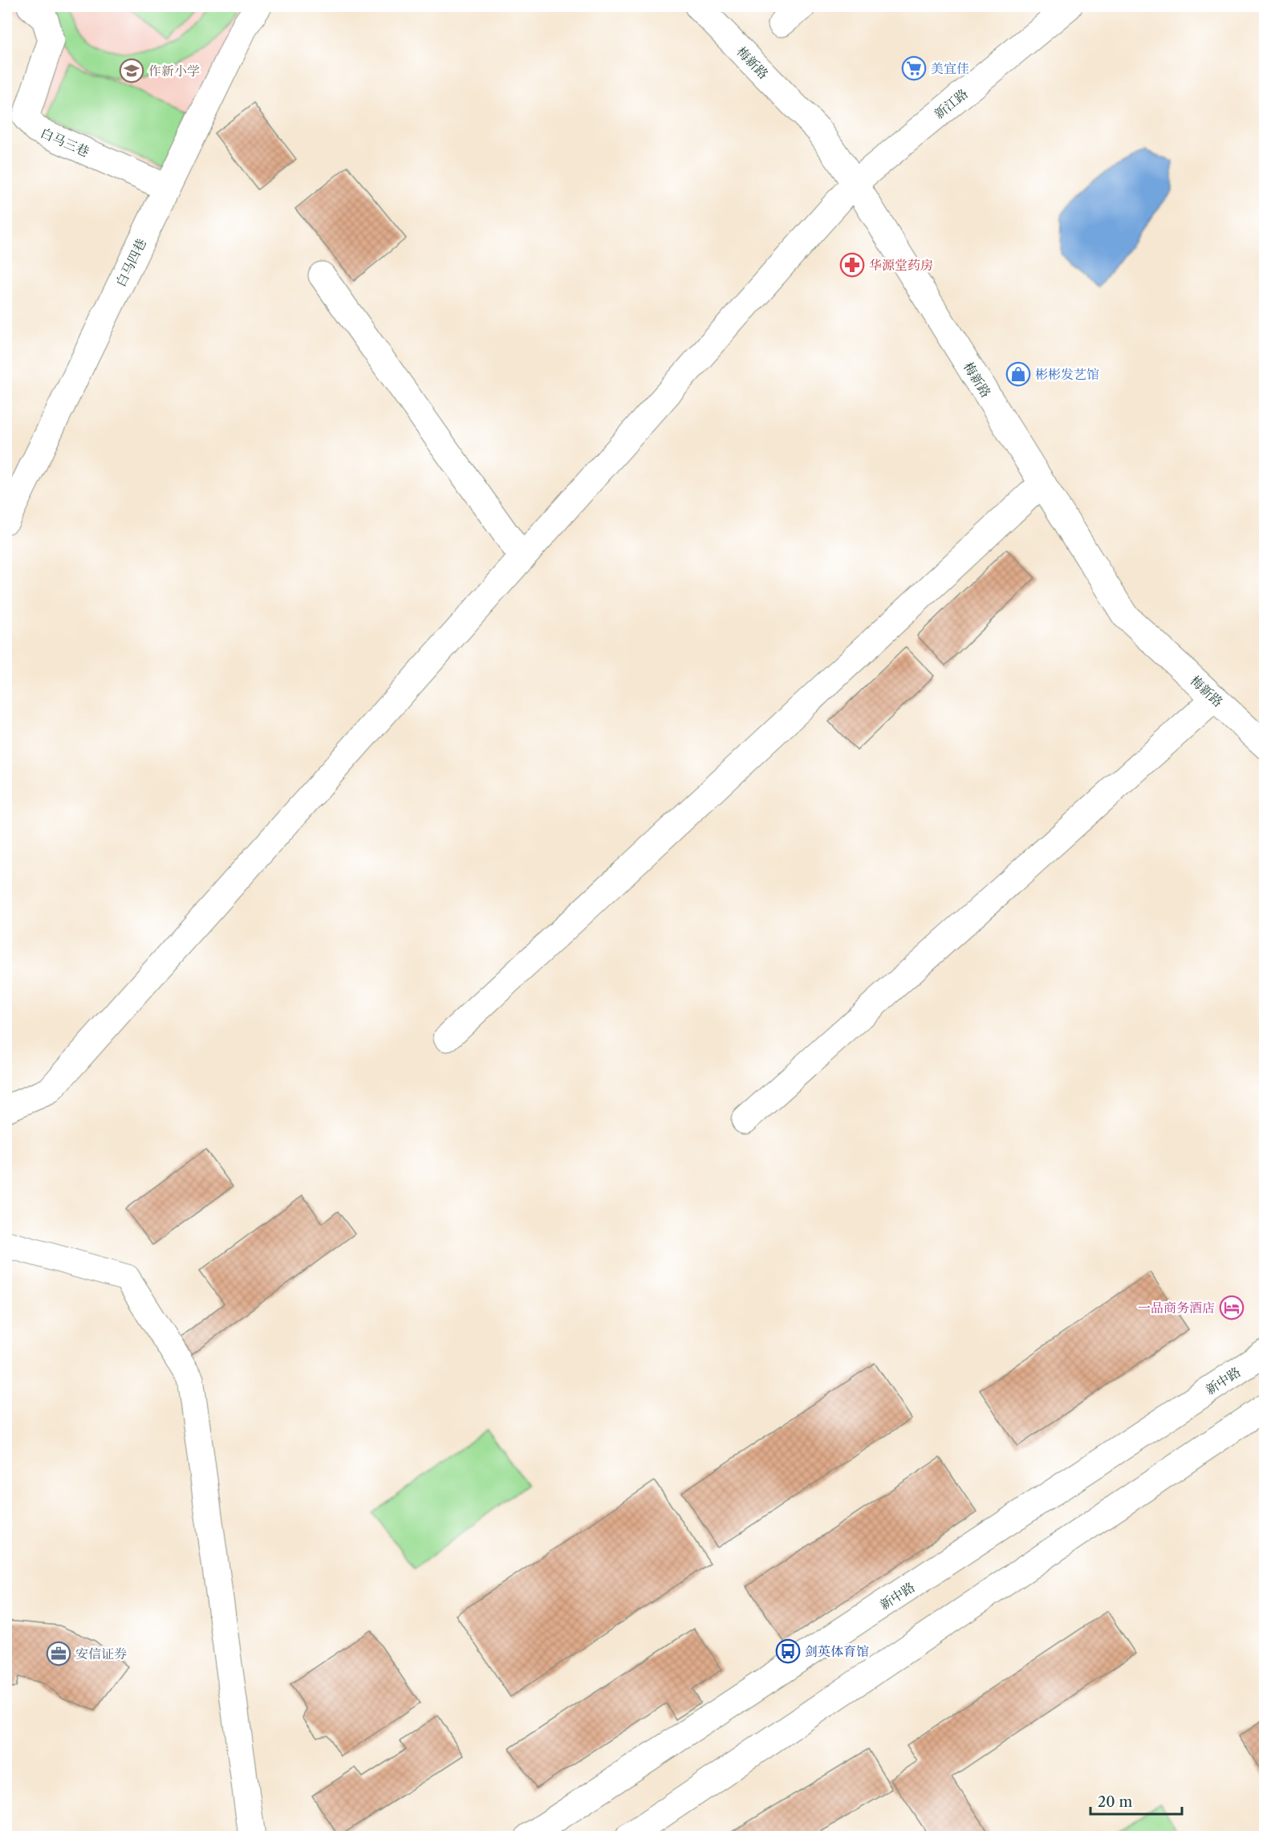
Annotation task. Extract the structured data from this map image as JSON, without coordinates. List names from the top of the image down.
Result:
{
  "streets": {
    "street": [
      "梅新路",
      "新江路",
      "白马三巷",
      "白马四巷",
      "新中路"
    ]
  },
  "crossings": [
    ["梅新路", "新江路"],
    ["白马三巷", "白马四巷"]
  ],
  "places": {
    "supermarket": ["美宜佳"],
    "school or university": ["作新小学"],
    "pharmacy": ["华源堂药房"],
    "shop": ["彬彬发艺馆"],
    "hotel": ["一品商务酒店"],
    "bus stop": ["剑英体育馆"],
    "office": ["安信证券"]
  },
  "scale_bar": "20 m"
}
